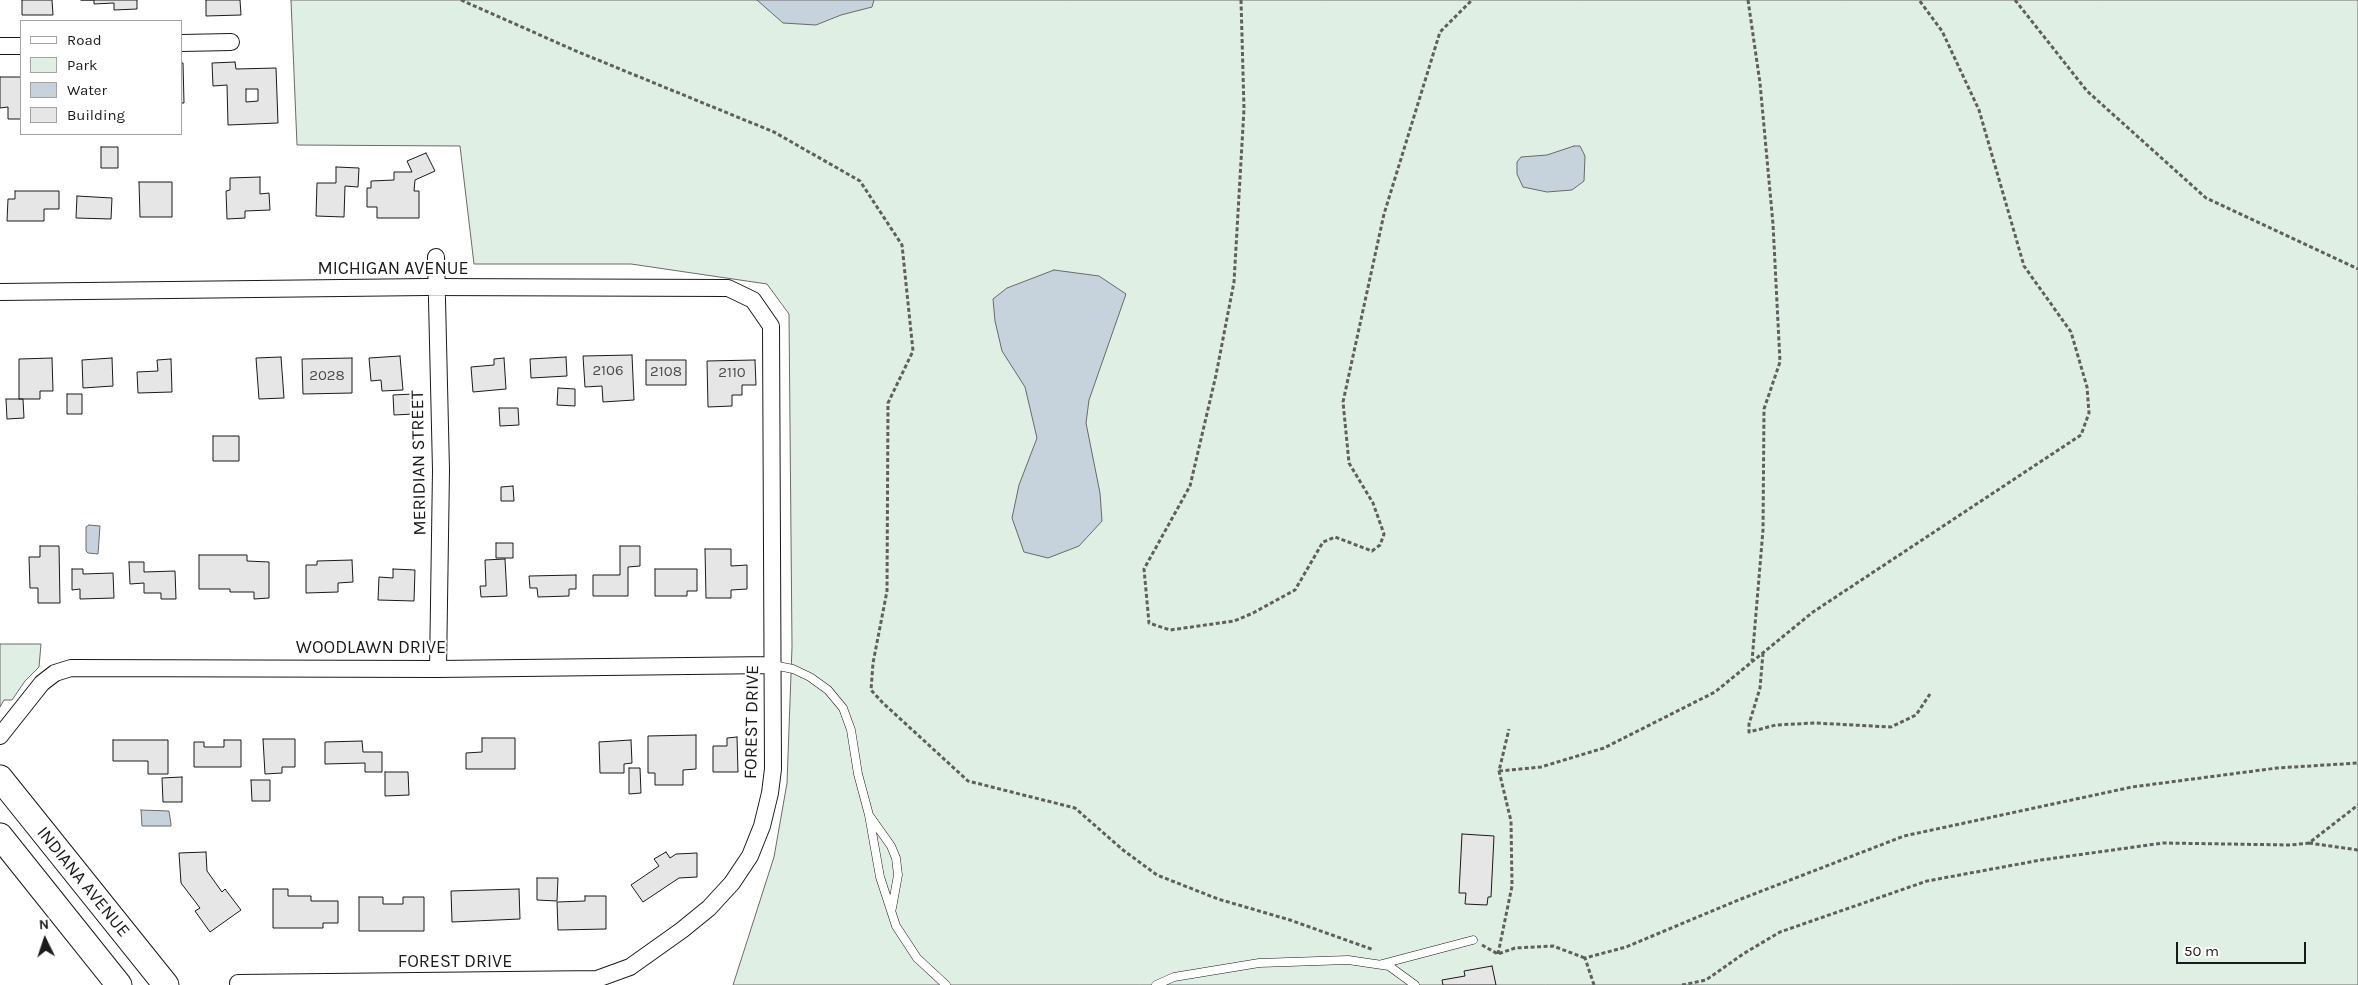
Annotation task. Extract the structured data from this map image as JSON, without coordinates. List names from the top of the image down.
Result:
{
  "streets": {
    "main road": ["INDIANA AVENUE"],
    "street": [
      "MICHIGAN AVENUE",
      "MERIDIAN STREET",
      "WOODLAWN DRIVE",
      "FOREST DRIVE"
    ]
  },
  "crossings": [
    ["MICHIGAN AVENUE", "MERIDIAN STREET"],
    ["MICHIGAN AVENUE", "FOREST DRIVE"],
    ["MERIDIAN STREET", "WOODLAWN DRIVE"],
    ["WOODLAWN DRIVE", "FOREST DRIVE"]
  ],
  "house_numbers": [
    "2106",
    "2108",
    "2110",
    "2028"
  ],
  "legend": [
    "Road",
    "Park",
    "Water",
    "Building"
  ],
  "scale_bar": "50 m",
  "north": "top"
}
